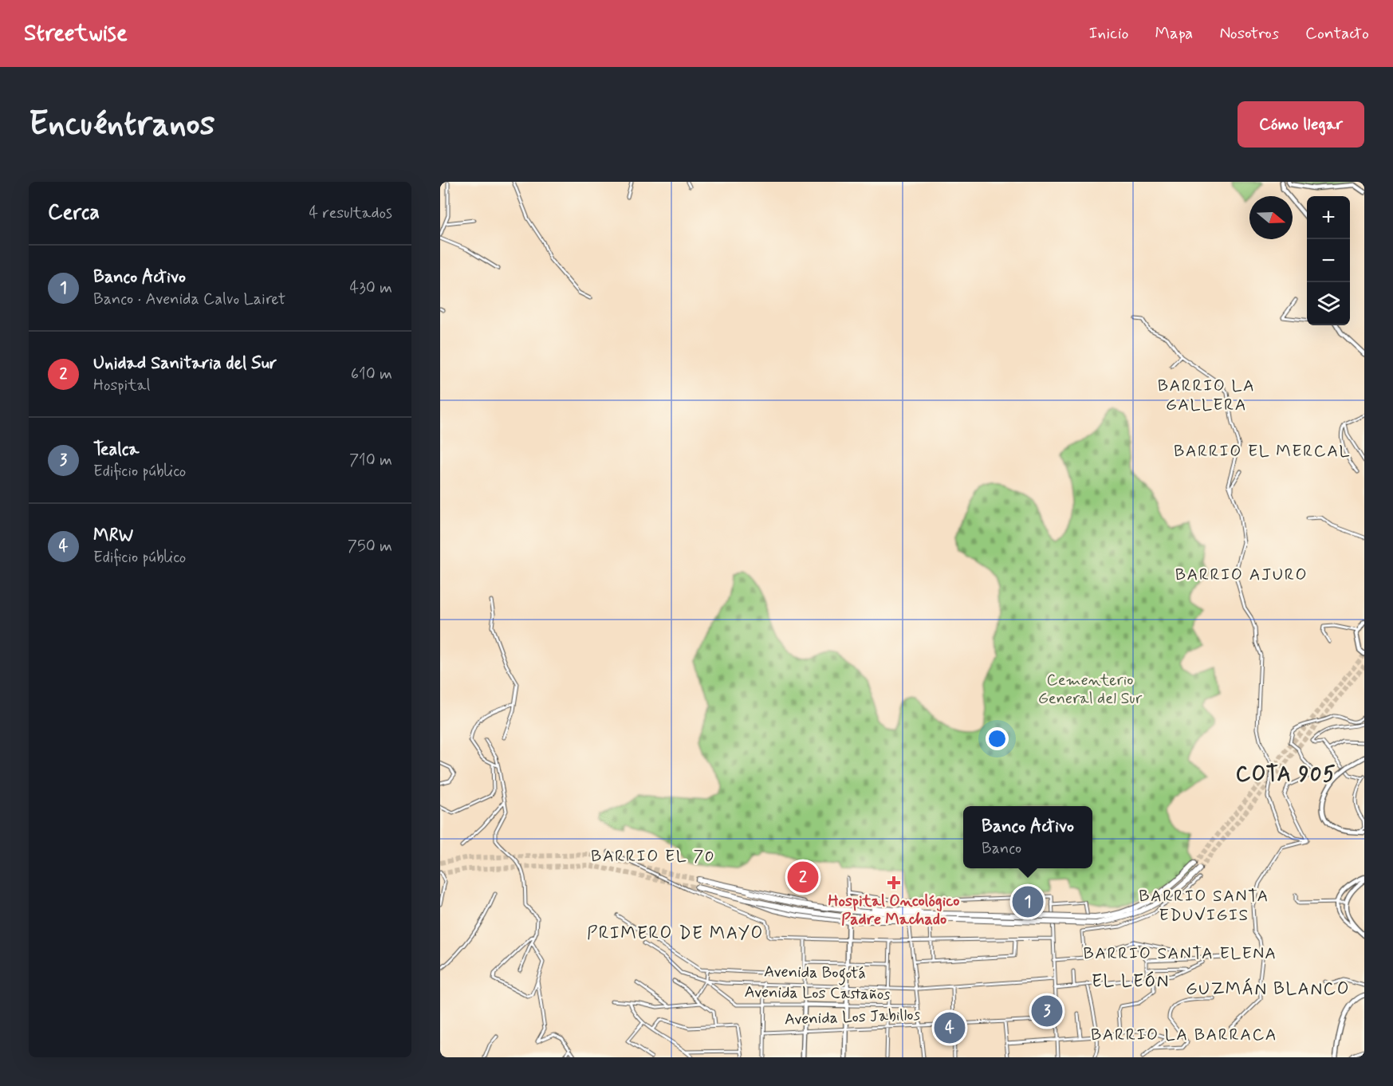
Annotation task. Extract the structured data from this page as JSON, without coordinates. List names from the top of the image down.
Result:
{
  "streets": {
    "street": ["Avenida Bogotá", "Avenida Los Castaños", "Avenida Los Jabillos"]
  },
  "crossings": [
    ["Avenida Bogotá", "Avenida Los Castaños"]
  ],
  "districts": [
    "BARRIO LA GALLERA",
    "BARRIO EL MERCAL",
    "BARRIO AJURO",
    "COTA 905",
    "BARRIO EL 70",
    "BARRIO SANTA EDUVIGIS",
    "PRIMERO DE MAYO",
    "BARRIO SANTA ELENA",
    "EL LEÓN",
    "GUZMÁN BLANCO",
    "BARRIO LA BARRACA"
  ],
  "parks": ["Cementerio General del Sur"],
  "places": {
    "health": ["Hospital Oncológico Padre Machado"]
  },
  "north": "right",
  "page": {
    "header": "Streetwise",
    "nav": [
      "Inicio",
      "Mapa",
      "Nosotros",
      "Contacto"
    ],
    "buttons": "Cómo llegar",
    "title": "Encuéntranos",
    "heading": ["Cerca", "4 resultados"],
    "map_buttons": ["+", "−"],
    "list": [
      {
        "mark": "1",
        "name": "Banco Activo",
        "note": "Banco · Avenida Calvo Lairet",
        "value": "430 m"
      },
      {
        "mark": "2",
        "name": "Unidad Sanitaria del Sur",
        "note": "Hospital",
        "value": "610 m"
      },
      {
        "mark": "3",
        "name": "Tealca",
        "note": "Edificio público",
        "value": "710 m"
      },
      {
        "mark": "4",
        "name": "MRW",
        "note": "Edificio público",
        "value": "750 m"
      }
    ],
    "popup": ["Banco Activo", "Banco"],
    "pins": [
      "2",
      "1",
      "3",
      "4"
    ]
  }
}
